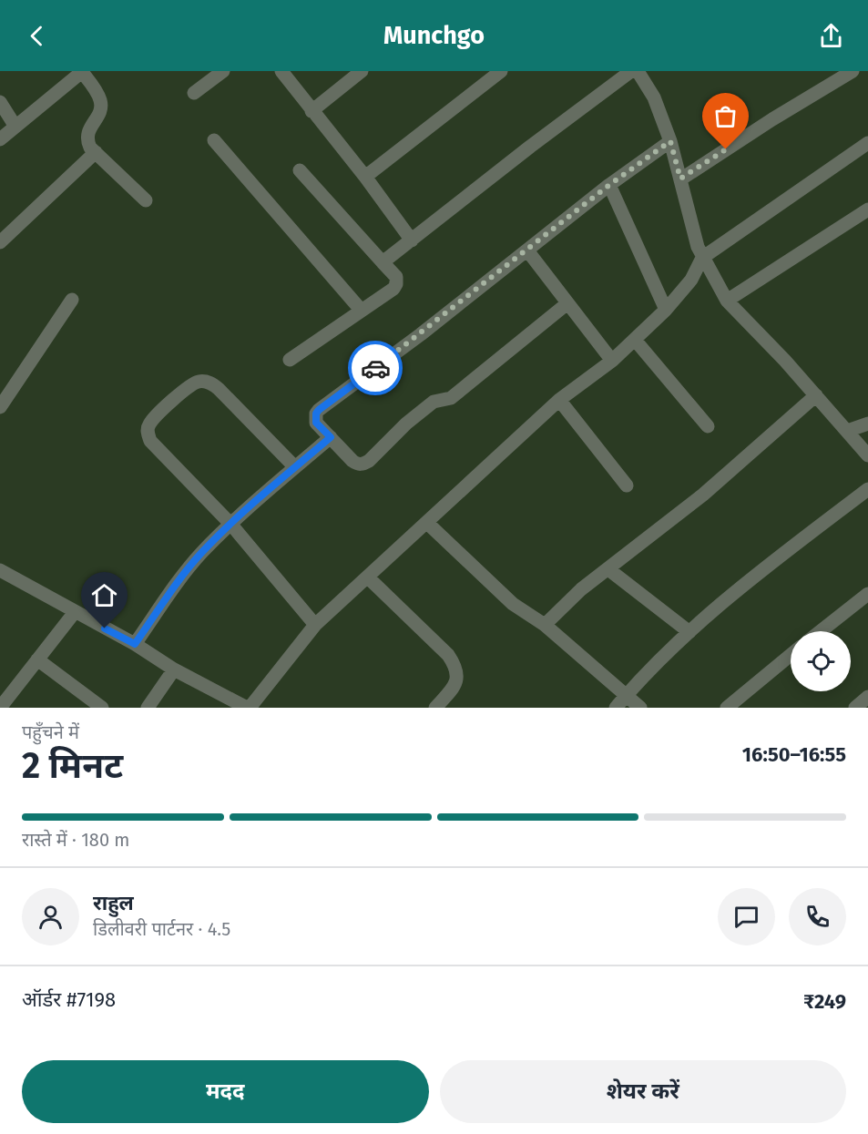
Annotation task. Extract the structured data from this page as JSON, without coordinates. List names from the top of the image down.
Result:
{
  "page": {
    "header": "Munchgo",
    "heading": ["2 मिनट", "पहुँचने में", "16:50–16:55"],
    "panel": [
      "राहुल",
      "डिलीवरी पार्टनर · 4.5",
      "ऑर्डर #7198",
      "₹249"
    ],
    "bar": "रास्ते में · 180 m",
    "buttons": ["मदद", "शेयर करें"]
  }
}
